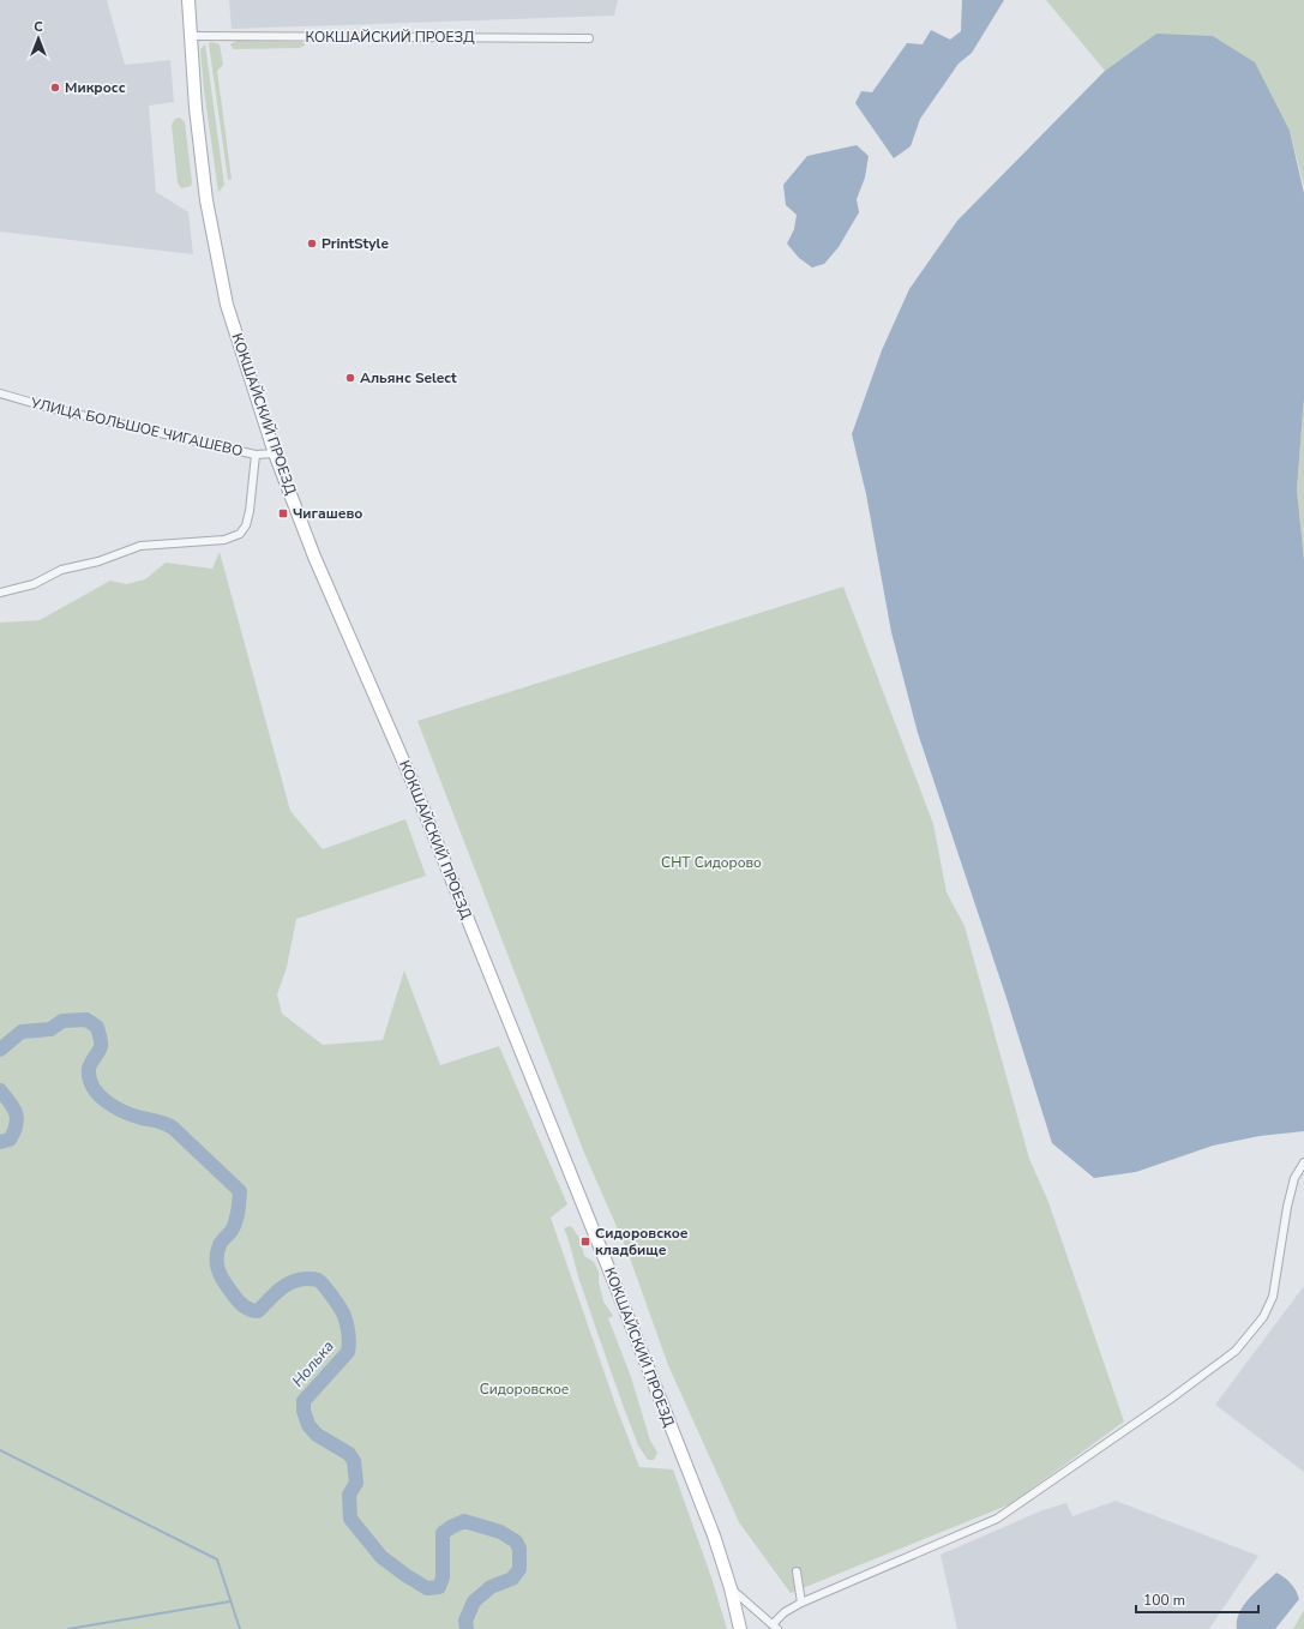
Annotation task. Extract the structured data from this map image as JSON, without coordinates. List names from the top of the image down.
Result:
{
  "streets": {
    "main road": ["КОКШАЙСКИЙ ПРОЕЗД"],
    "street": ["УЛИЦА БОЛЬШОЕ ЧИГАШЕВО"]
  },
  "crossings": [
    ["КОКШАЙСКИЙ ПРОЕЗД", "УЛИЦА БОЛЬШОЕ ЧИГАШЕВО"]
  ],
  "water": ["Нолька"],
  "parks": ["СНТ Сидорово", "Сидоровское"],
  "places": {
    "other": ["Микросс", "PrintStyle", "Альянс Select"],
    "transit": ["Чигашево", "Сидоровское кладбище"]
  },
  "scale_bar": "100 m",
  "north": "top"
}
